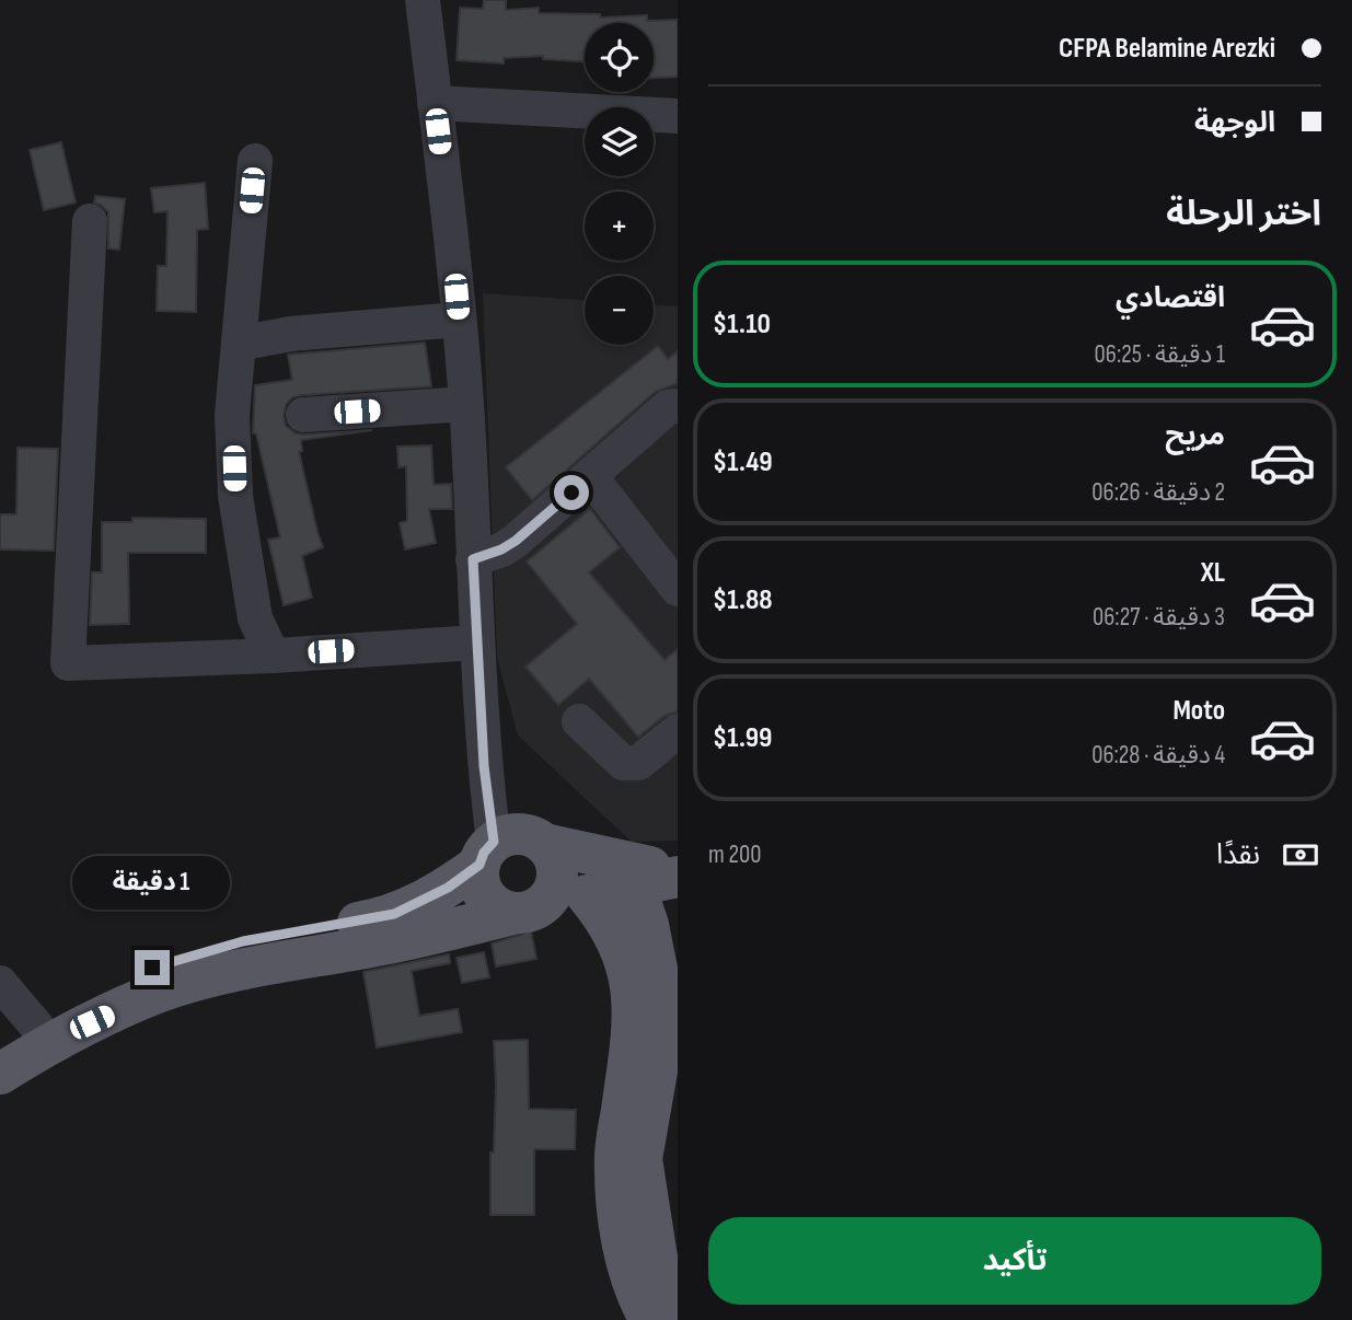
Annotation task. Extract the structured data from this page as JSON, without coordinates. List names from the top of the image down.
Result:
{
  "page": {
    "banner": ["CFPA Belamine Arezki", "الوجهة"],
    "map_buttons": ["+", "−"],
    "heading": "اختر الرحلة",
    "list": [
      {
        "name": "اقتصادي",
        "note": "1 دقيقة · 06:25",
        "value": "$1.10"
      },
      {
        "name": "مريح",
        "note": "2 دقيقة · 06:26",
        "value": "$1.49"
      },
      {
        "name": "XL",
        "note": "3 دقيقة · 06:27",
        "value": "$1.88"
      },
      {
        "name": "Moto",
        "note": "4 دقيقة · 06:28",
        "value": "$1.99"
      }
    ],
    "pay": ["نقدًا", "200 m"],
    "bubble": "1 دقيقة",
    "buttons": "تأكيد"
  }
}
